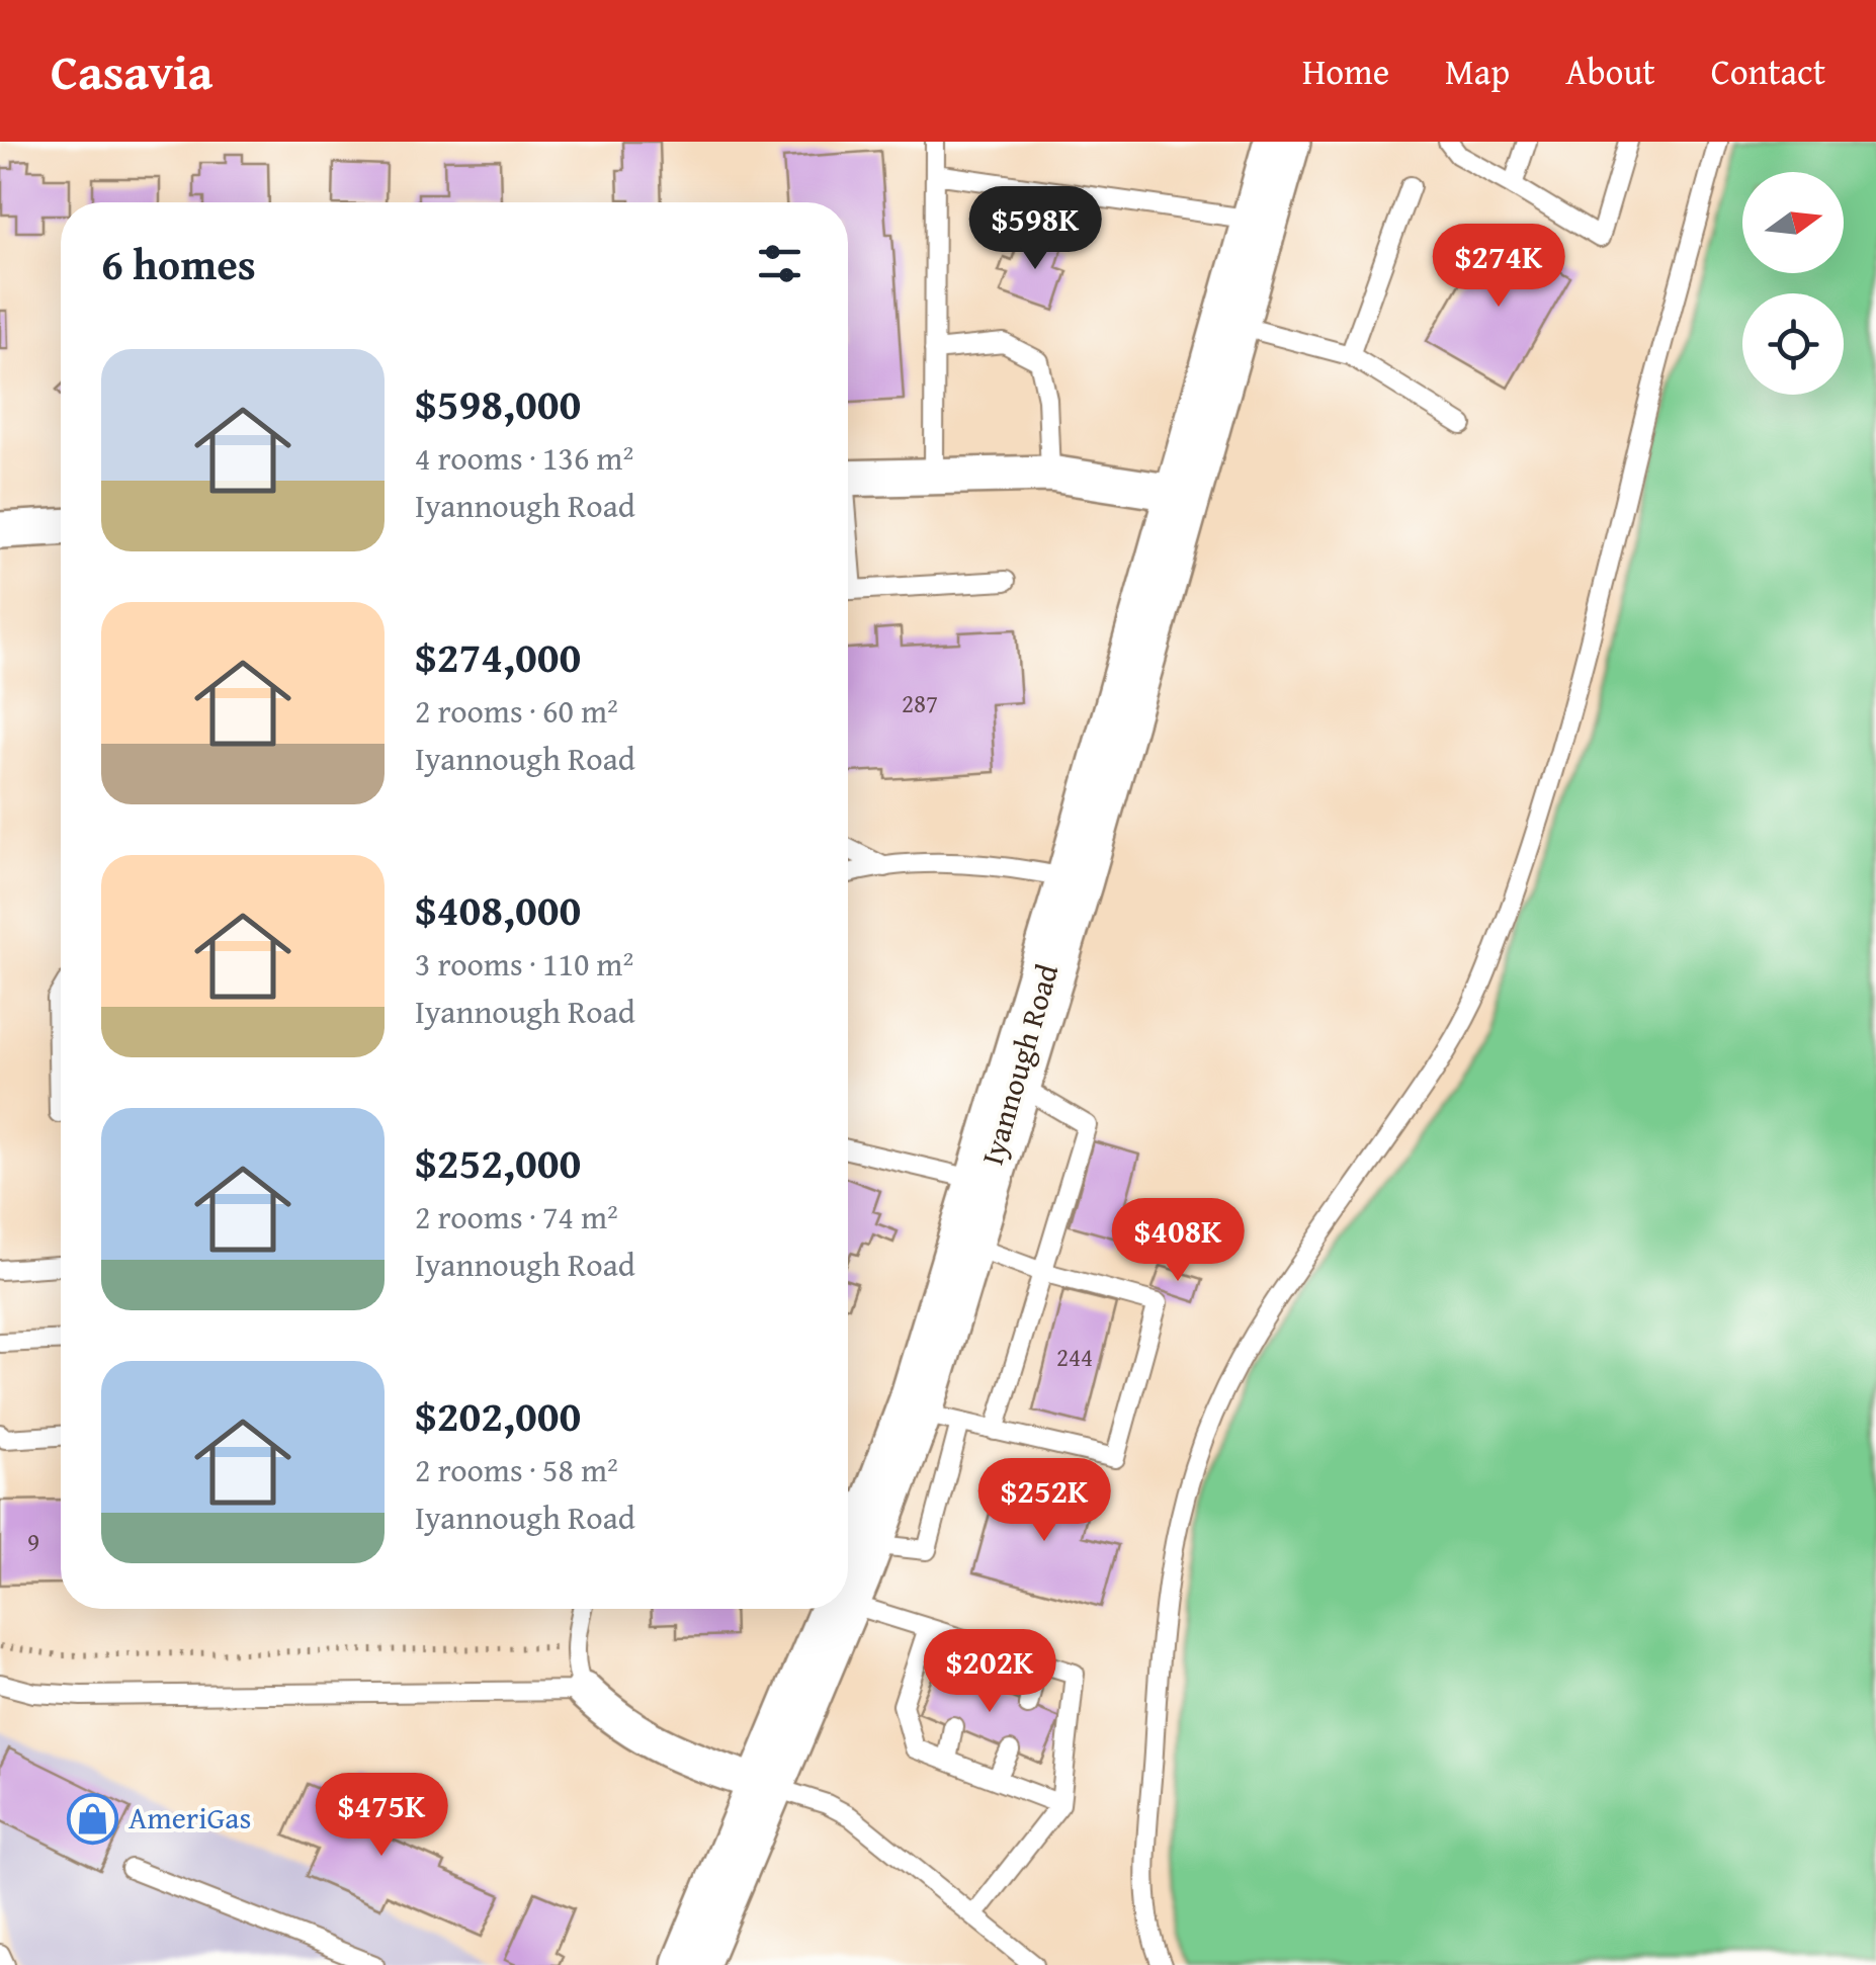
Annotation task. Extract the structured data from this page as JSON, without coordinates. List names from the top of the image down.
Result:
{
  "streets": {
    "main road": ["Iyannough Road"]
  },
  "places": {
    "shop": ["AmeriGas"]
  },
  "house_numbers": ["287", "244", "9"],
  "north": "right",
  "page": {
    "header": "Casavia",
    "nav": [
      "Home",
      "Map",
      "About",
      "Contact"
    ],
    "price": [
      "$598K",
      "$274K",
      "$408K",
      "$252K",
      "$202K",
      "$475K"
    ],
    "heading": "6 homes",
    "list": [
      {
        "name": "$598,000",
        "note": "4 rooms · 136 m² · Iyannough Road"
      },
      {
        "name": "$274,000",
        "note": "2 rooms · 60 m² · Iyannough Road"
      },
      {
        "name": "$408,000",
        "note": "3 rooms · 110 m² · Iyannough Road"
      },
      {
        "name": "$252,000",
        "note": "2 rooms · 74 m² · Iyannough Road"
      },
      {
        "name": "$202,000",
        "note": "2 rooms · 58 m² · Iyannough Road"
      }
    ]
  }
}
